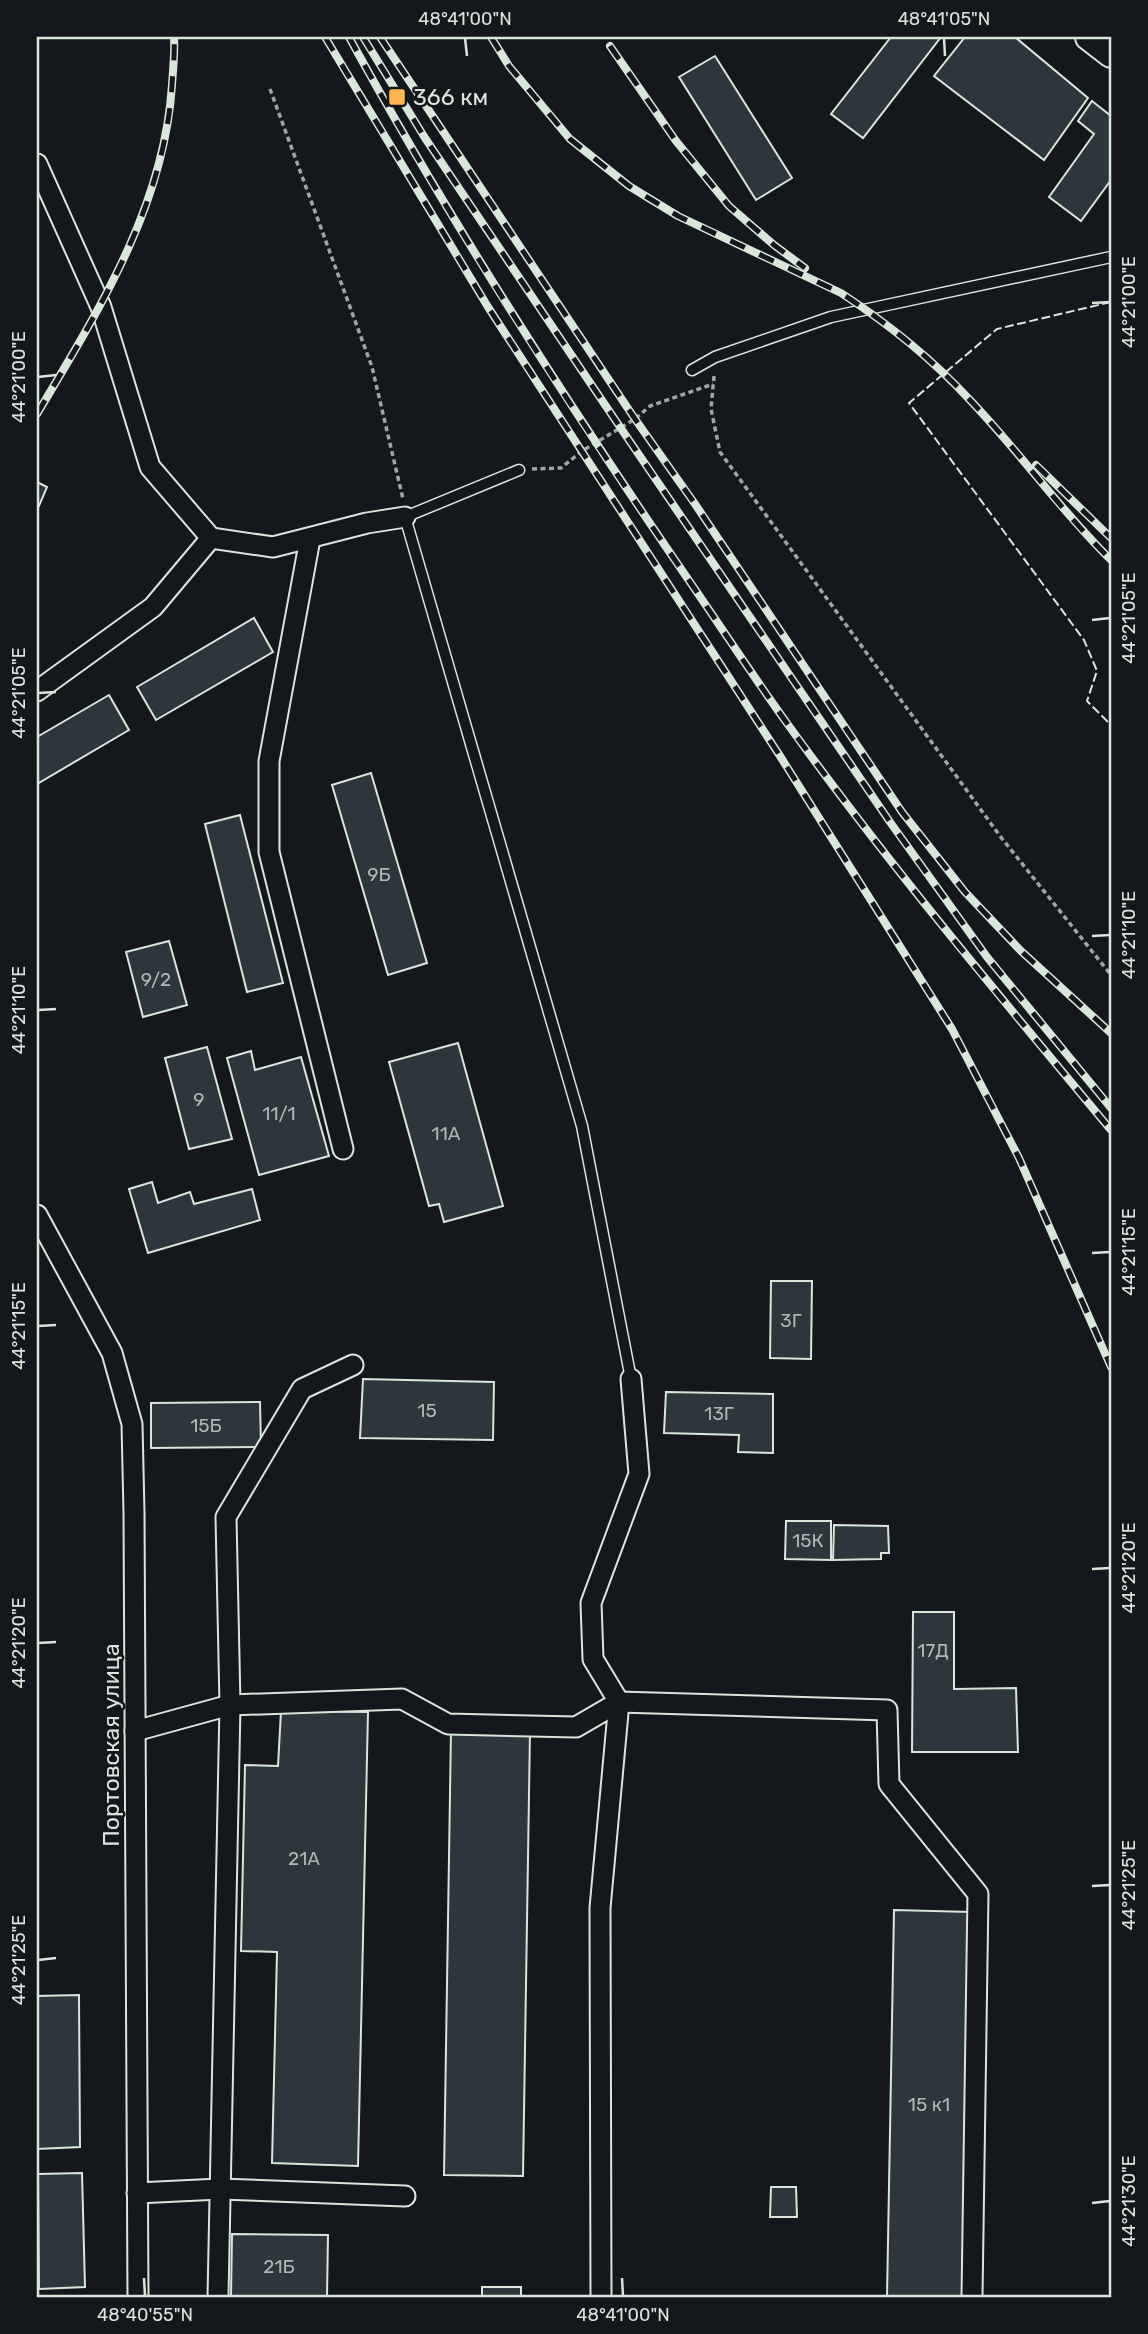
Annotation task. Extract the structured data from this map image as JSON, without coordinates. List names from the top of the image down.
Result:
{
  "streets": {
    "street": ["Портовская улица"]
  },
  "places": {
    "transit": ["366 км"]
  },
  "house_numbers": [
    "9Б",
    "9/2",
    "9",
    "11/1",
    "11А",
    "3Г",
    "15",
    "13Г",
    "15Б",
    "15К",
    "17Д",
    "21А",
    "15 к1",
    "21Б"
  ],
  "coordinates": [
    "48°41'00\"N",
    "48°41'05\"N",
    "44°21'00\"E",
    "44°21'05\"E",
    "44°21'10\"E",
    "44°21'15\"E",
    "44°21'20\"E",
    "44°21'25\"E",
    "44°21'30\"E",
    "48°40'55\"N"
  ]
}
